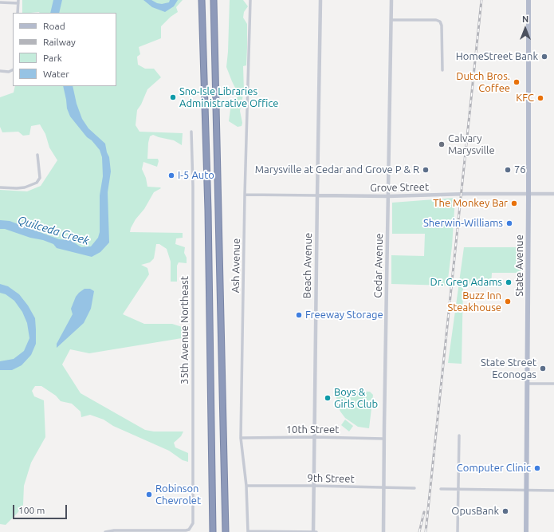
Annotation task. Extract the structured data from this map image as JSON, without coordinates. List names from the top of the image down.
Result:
{
  "streets": {
    "main road": ["State Avenue"],
    "street": [
      "Grove Street",
      "Ash Avenue",
      "Beach Avenue",
      "Cedar Avenue",
      "35th Avenue Northeast",
      "10th Street",
      "9th Street"
    ]
  },
  "crossings": [
    ["Grove Street", "Ash Avenue"],
    ["Grove Street", "Beach Avenue"],
    ["Grove Street", "Cedar Avenue"],
    ["Grove Street", "State Avenue"],
    ["Ash Avenue", "10th Street"],
    ["Ash Avenue", "9th Street"],
    ["Beach Avenue", "10th Street"],
    ["Beach Avenue", "9th Street"],
    ["Cedar Avenue", "10th Street"],
    ["Cedar Avenue", "9th Street"]
  ],
  "water": ["Quilceda Creek"],
  "places": [
    "HomeStreet Bank",
    "Dutch Bros. Coffee",
    "Sno-Isle Libraries Administrative Office",
    "KFC",
    "Calvary Marysville",
    "Marysville at Cedar and Grove P & R",
    "76",
    "I-5 Auto",
    "The Monkey Bar",
    "Sherwin-Williams",
    "Dr. Greg Adams",
    "Buzz Inn Steakhouse",
    "Freeway Storage",
    "State Street Econogas",
    "Boys & Girls Club",
    "Computer Clinic",
    "Robinson Chevrolet",
    "OpusBank"
  ],
  "legend": [
    "Road",
    "Railway",
    "Park",
    "Water"
  ],
  "scale_bar": "100 m",
  "north": "top"
}
